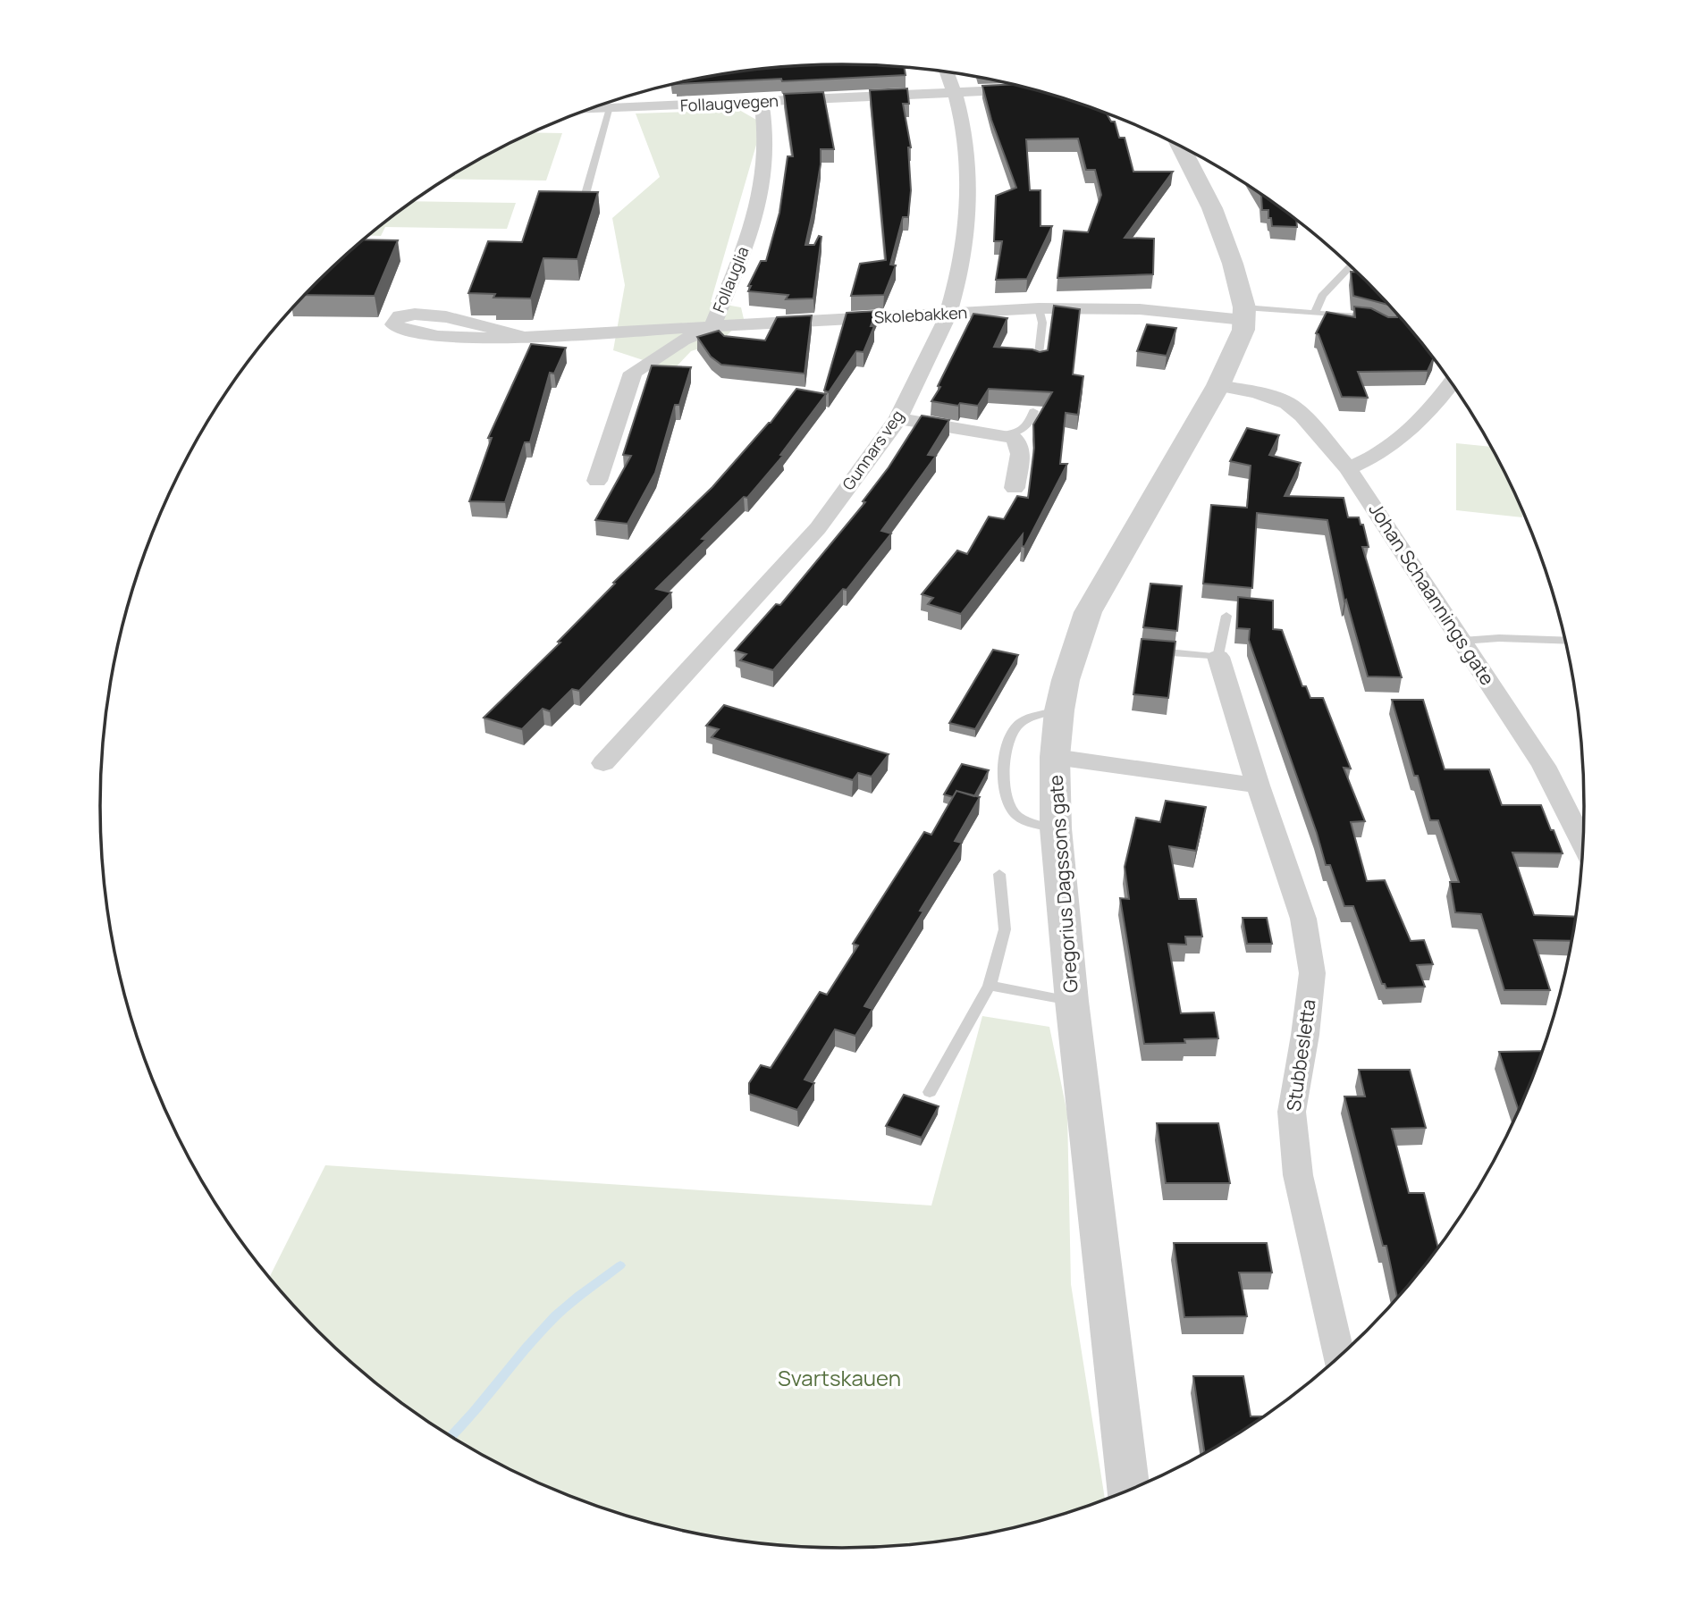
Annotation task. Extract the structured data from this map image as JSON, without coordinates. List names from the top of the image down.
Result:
{
  "streets": {
    "street": [
      "Follaugvegen",
      "Follauglia",
      "Skolebakken",
      "Gunnars veg",
      "Johan Schaannings gate",
      "Gregorius Dagssons gate",
      "Stubbesletta"
    ]
  },
  "crossings": [
    ["Follaugvegen", "Follauglia"],
    ["Follaugvegen", "Gunnars veg"],
    ["Follauglia", "Skolebakken"],
    ["Skolebakken", "Gunnars veg"],
    ["Skolebakken", "Gregorius Dagssons gate"],
    ["Johan Schaannings gate", "Gregorius Dagssons gate"]
  ],
  "parks": ["Svartskauen"]
}
